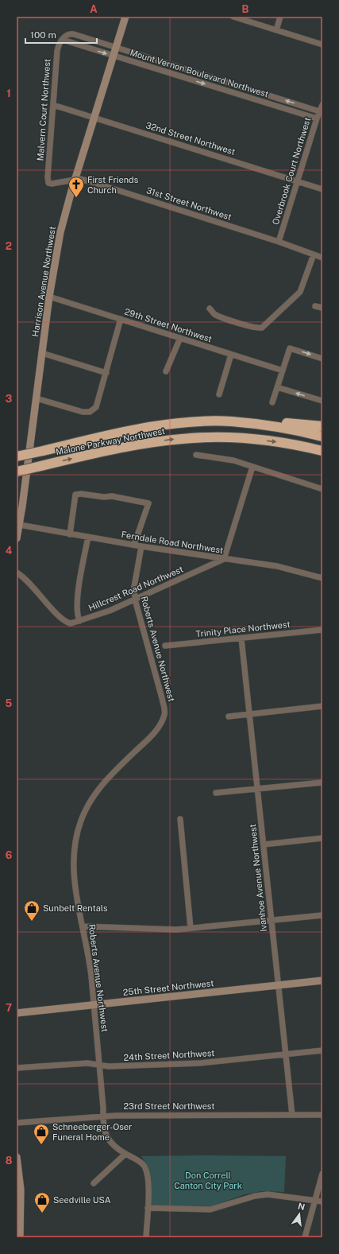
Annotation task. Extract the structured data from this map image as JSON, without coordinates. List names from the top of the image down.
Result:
{
  "streets": {
    "highway": ["Malone Parkway Northwest"],
    "street": [
      "Mount Vernon Boulevard Northwest",
      "Malvern Court Northwest",
      "32nd Street Northwest",
      "Overbrook Court Northwest",
      "31st Street Northwest",
      "Harrison Avenue Northwest",
      "29th Street Northwest",
      "Ferndale Road Northwest",
      "Hillcrest Road Northwest",
      "Trinity Place Northwest",
      "Roberts Avenue Northwest",
      "Ivanhoe Avenue Northwest",
      "25th Street Northwest",
      "24th Street Northwest",
      "23rd Street Northwest"
    ]
  },
  "crossings": [
    ["Mount Vernon Boulevard Northwest", "Malvern Court Northwest"],
    ["Mount Vernon Boulevard Northwest", "Overbrook Court Northwest"],
    ["Mount Vernon Boulevard Northwest", "Harrison Avenue Northwest"],
    ["Malvern Court Northwest", "32nd Street Northwest"],
    ["Malvern Court Northwest", "31st Street Northwest"],
    ["32nd Street Northwest", "Overbrook Court Northwest"],
    ["32nd Street Northwest", "Harrison Avenue Northwest"],
    ["Overbrook Court Northwest", "31st Street Northwest"],
    ["31st Street Northwest", "Harrison Avenue Northwest"],
    ["Harrison Avenue Northwest", "29th Street Northwest"],
    ["Harrison Avenue Northwest", "Ferndale Road Northwest"],
    ["Ferndale Road Northwest", "Hillcrest Road Northwest"],
    ["Ferndale Road Northwest", "Roberts Avenue Northwest"],
    ["Hillcrest Road Northwest", "Roberts Avenue Northwest"],
    ["Trinity Place Northwest", "Ivanhoe Avenue Northwest"],
    ["Roberts Avenue Northwest", "25th Street Northwest"],
    ["Roberts Avenue Northwest", "24th Street Northwest"],
    ["Roberts Avenue Northwest", "23rd Street Northwest"],
    ["Ivanhoe Avenue Northwest", "25th Street Northwest"],
    ["Ivanhoe Avenue Northwest", "24th Street Northwest"],
    ["Ivanhoe Avenue Northwest", "23rd Street Northwest"]
  ],
  "parks": ["Don Correll Canton City Park"],
  "places": {
    "church": ["First Friends Church"],
    "shop": ["Sunbelt Rentals", "Schneeberger-Oser Funeral Home", "Seedville USA"]
  },
  "scale_bar": "100 m",
  "north": "top",
  "grid": {
    "columns": ["A", "B"],
    "rows": [
      "1",
      "2",
      "3",
      "4",
      "5",
      "6",
      "7",
      "8"
    ]
  }
}
